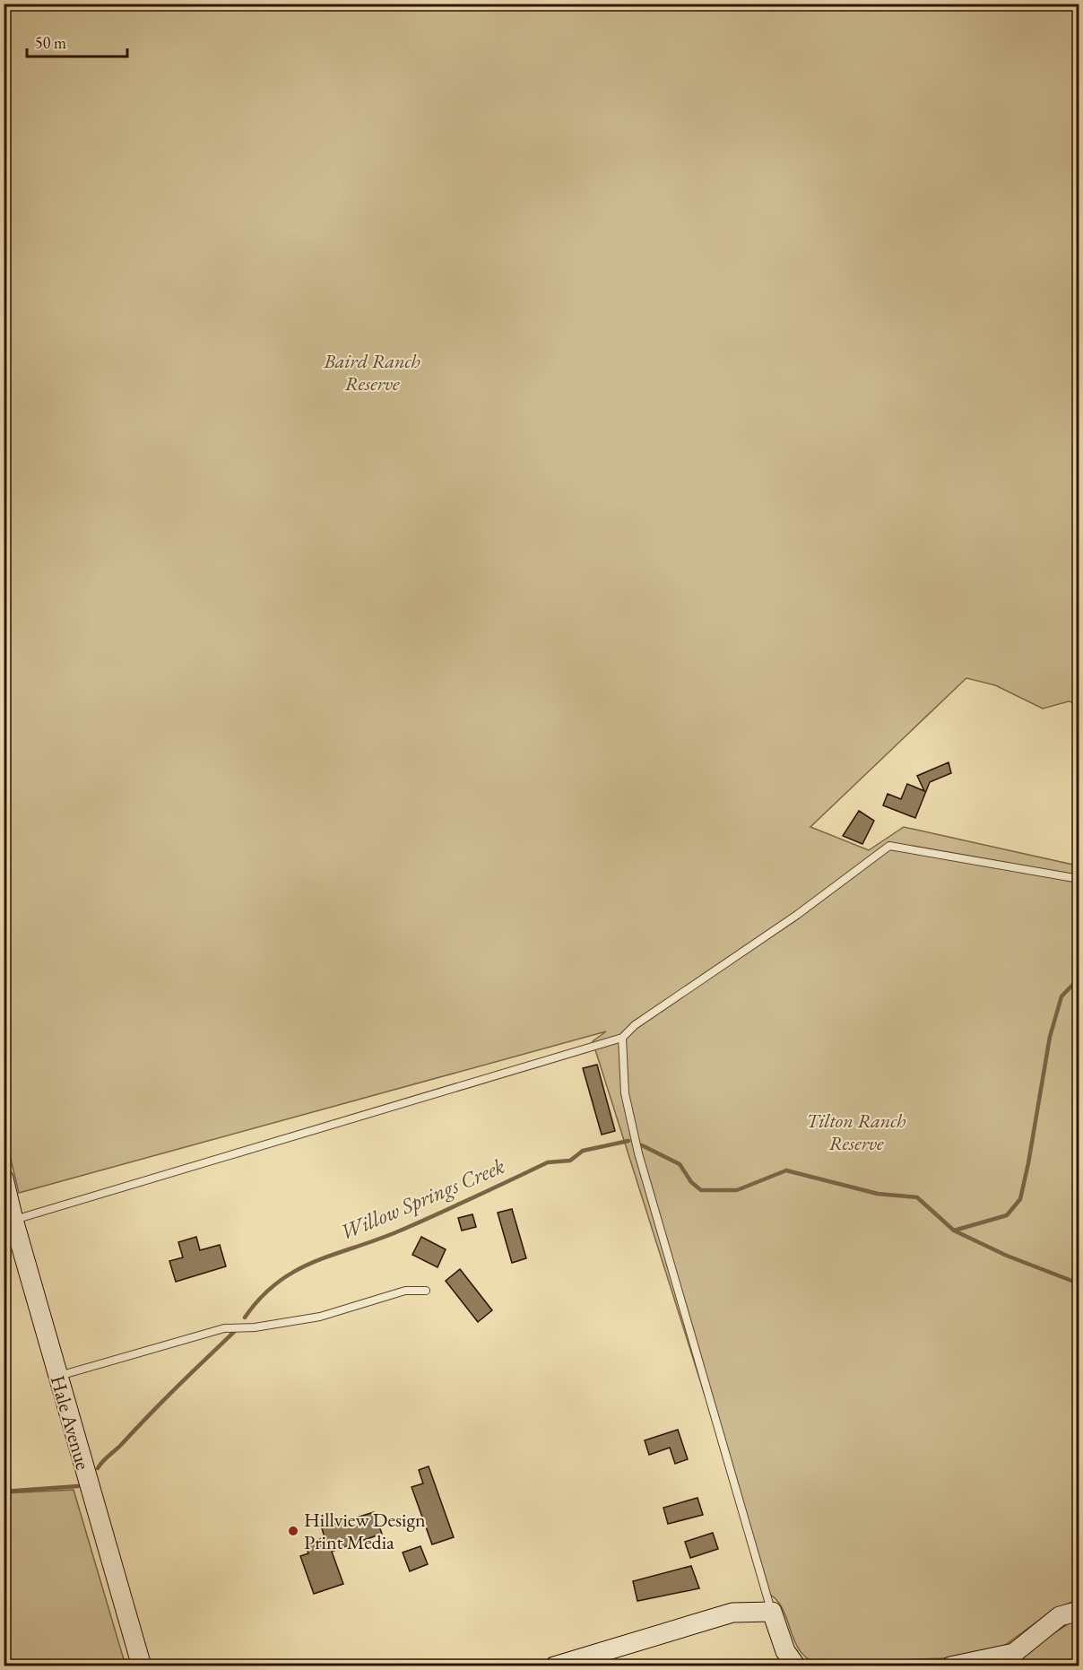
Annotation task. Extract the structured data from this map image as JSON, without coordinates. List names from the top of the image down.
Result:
{
  "streets": {
    "main road": ["Hale Avenue"]
  },
  "water": ["Willow Springs Creek"],
  "parks": ["Baird Ranch Reserve", "Tilton Ranch Reserve"],
  "places": ["Hillview Design Print Media"],
  "scale_bar": "50 m"
}
